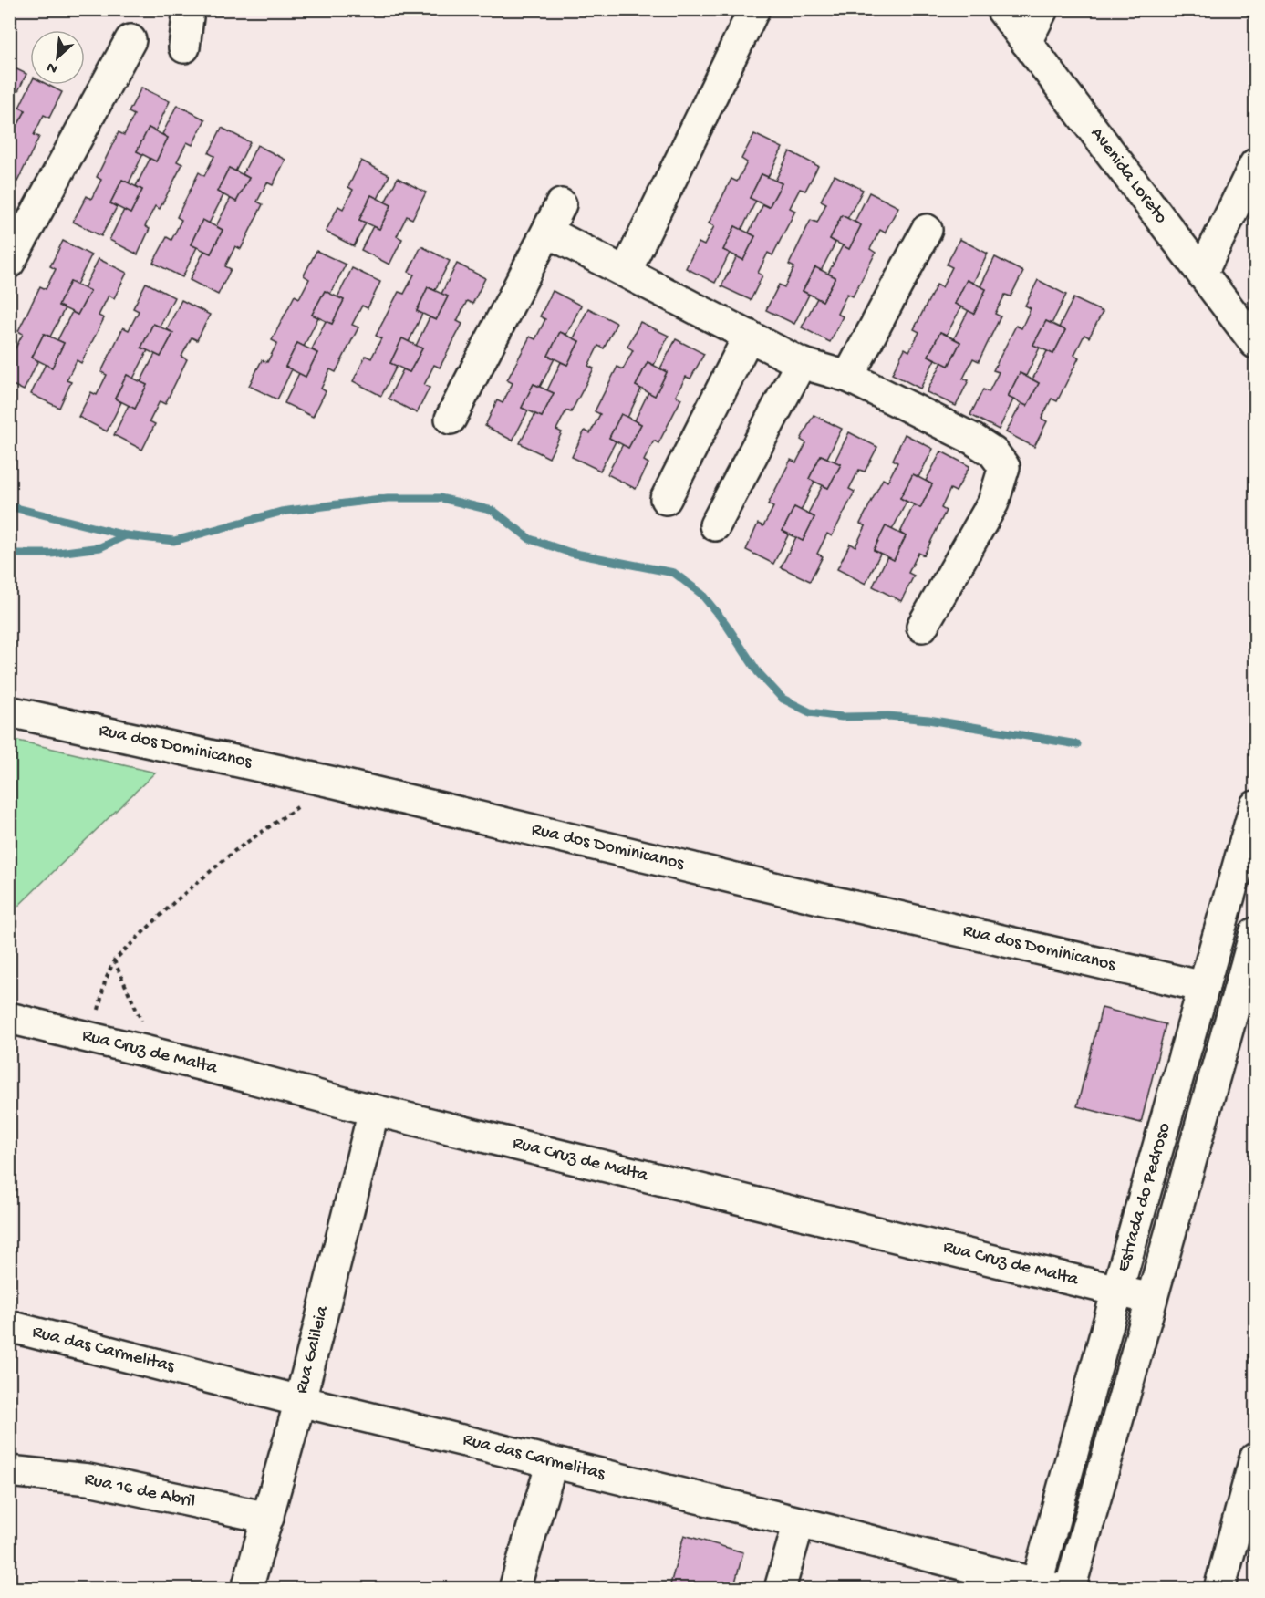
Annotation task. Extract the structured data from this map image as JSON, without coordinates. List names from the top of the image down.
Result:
{
  "streets": {
    "street": [
      "Avenida Loreto",
      "Rua dos Dominicanos",
      "Rua Cruz de Malta",
      "Estrada do Pedroso",
      "Rua das Carmelitas",
      "Rua Galileia",
      "Rua 16 de Abril"
    ]
  },
  "crossings": [
    ["Rua dos Dominicanos", "Estrada do Pedroso"],
    ["Rua Cruz de Malta", "Estrada do Pedroso"],
    ["Rua Cruz de Malta", "Rua Galileia"],
    ["Estrada do Pedroso", "Rua das Carmelitas"],
    ["Rua das Carmelitas", "Rua Galileia"],
    ["Rua Galileia", "Rua 16 de Abril"]
  ],
  "north": "bottom left"
}
